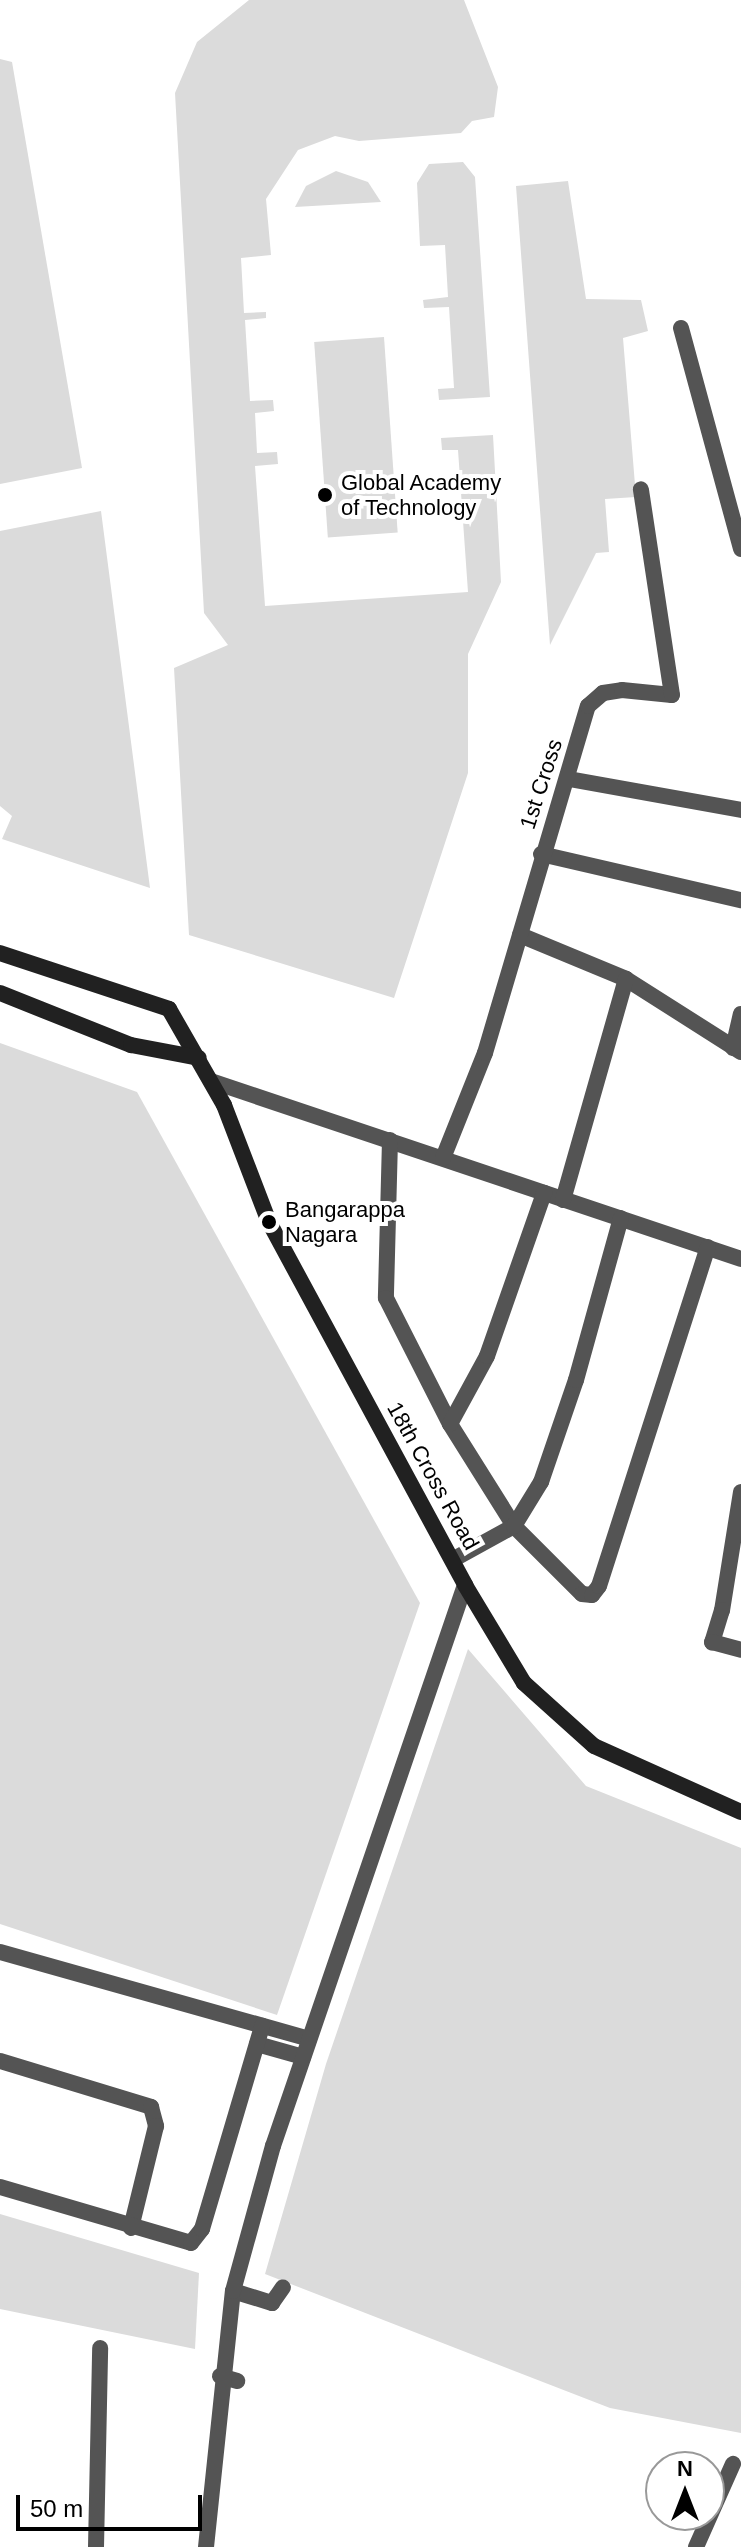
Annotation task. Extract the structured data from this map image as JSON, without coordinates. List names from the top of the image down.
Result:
{
  "streets": {
    "street": ["1st Cross", "18th Cross Road"]
  },
  "places": ["Global Academy of Technology", "Bangarappa Nagara"],
  "scale_bar": "50 m",
  "north": "top"
}
